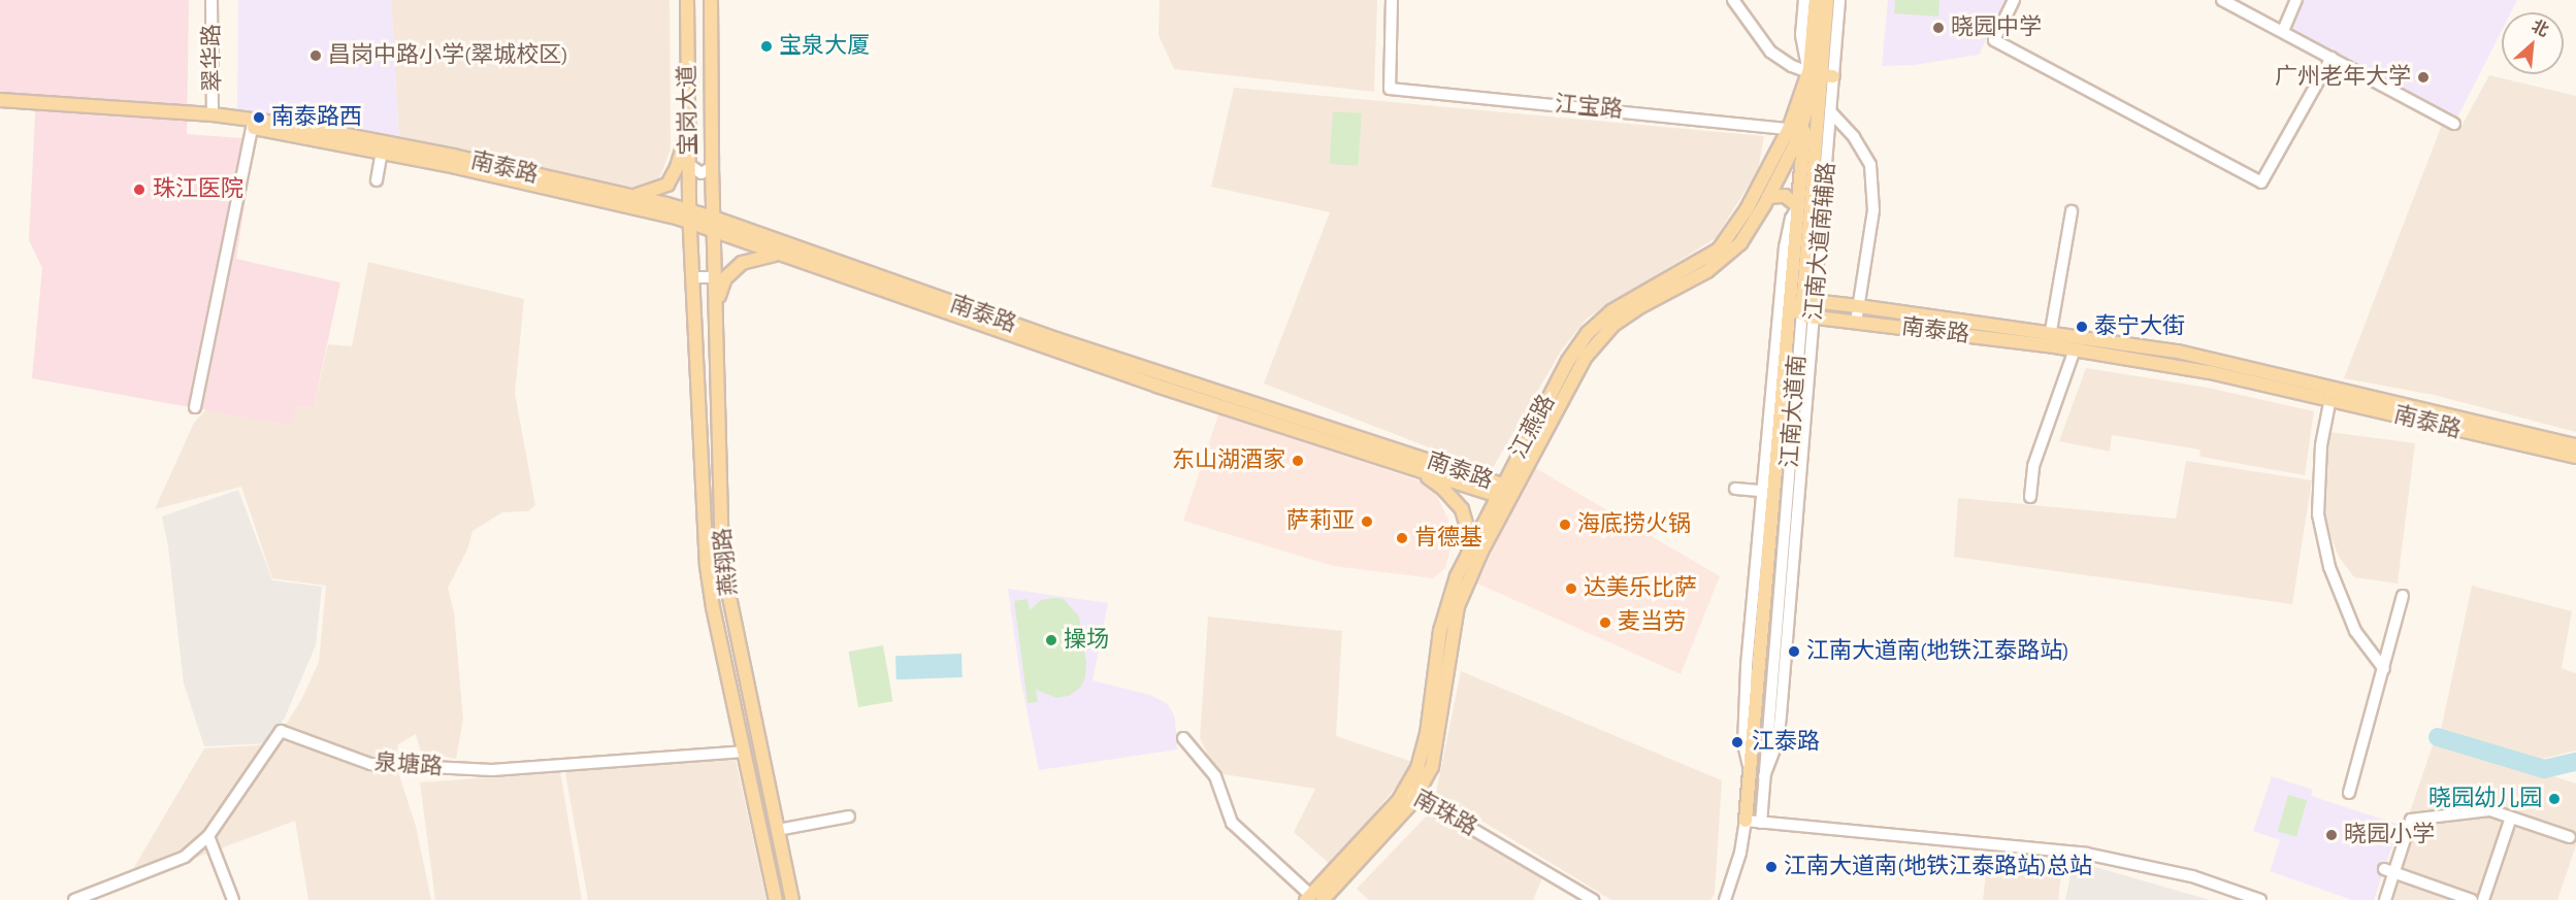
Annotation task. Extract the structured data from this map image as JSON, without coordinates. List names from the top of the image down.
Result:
{
  "streets": {
    "main road": [
      "宝岗大道",
      "南泰路",
      "江南大道南",
      "江燕路",
      "燕翔路"
    ],
    "street": [
      "翠华路",
      "江宝路",
      "江南大道南辅路",
      "泉塘路",
      "南珠路"
    ]
  },
  "crossings": [
    ["翠华路", "南泰路"],
    ["江宝路", "江燕路"],
    ["宝岗大道", "南泰路"],
    ["宝岗大道", "燕翔路"],
    ["南泰路", "江南大道南辅路"],
    ["南泰路", "江南大道南"],
    ["南泰路", "江燕路"],
    ["南泰路", "燕翔路"],
    ["江南大道南辅路", "江南大道南"],
    ["江南大道南", "江燕路"],
    ["江燕路", "南珠路"],
    ["燕翔路", "泉塘路"]
  ],
  "places": [
    "晓园中学",
    "宝泉大厦",
    "昌岗中路小学(翠城校区)",
    "广州老年大学",
    "南泰路西",
    "珠江医院",
    "泰宁大街",
    "东山湖酒家",
    "萨莉亚",
    "海底捞火锅",
    "肯德基",
    "达美乐比萨",
    "麦当劳",
    "操场",
    "江南大道南(地铁江泰路站)",
    "江泰路",
    "晓园幼儿园",
    "晓园小学",
    "江南大道南(地铁江泰路站)总站"
  ],
  "north": "top right"
}
